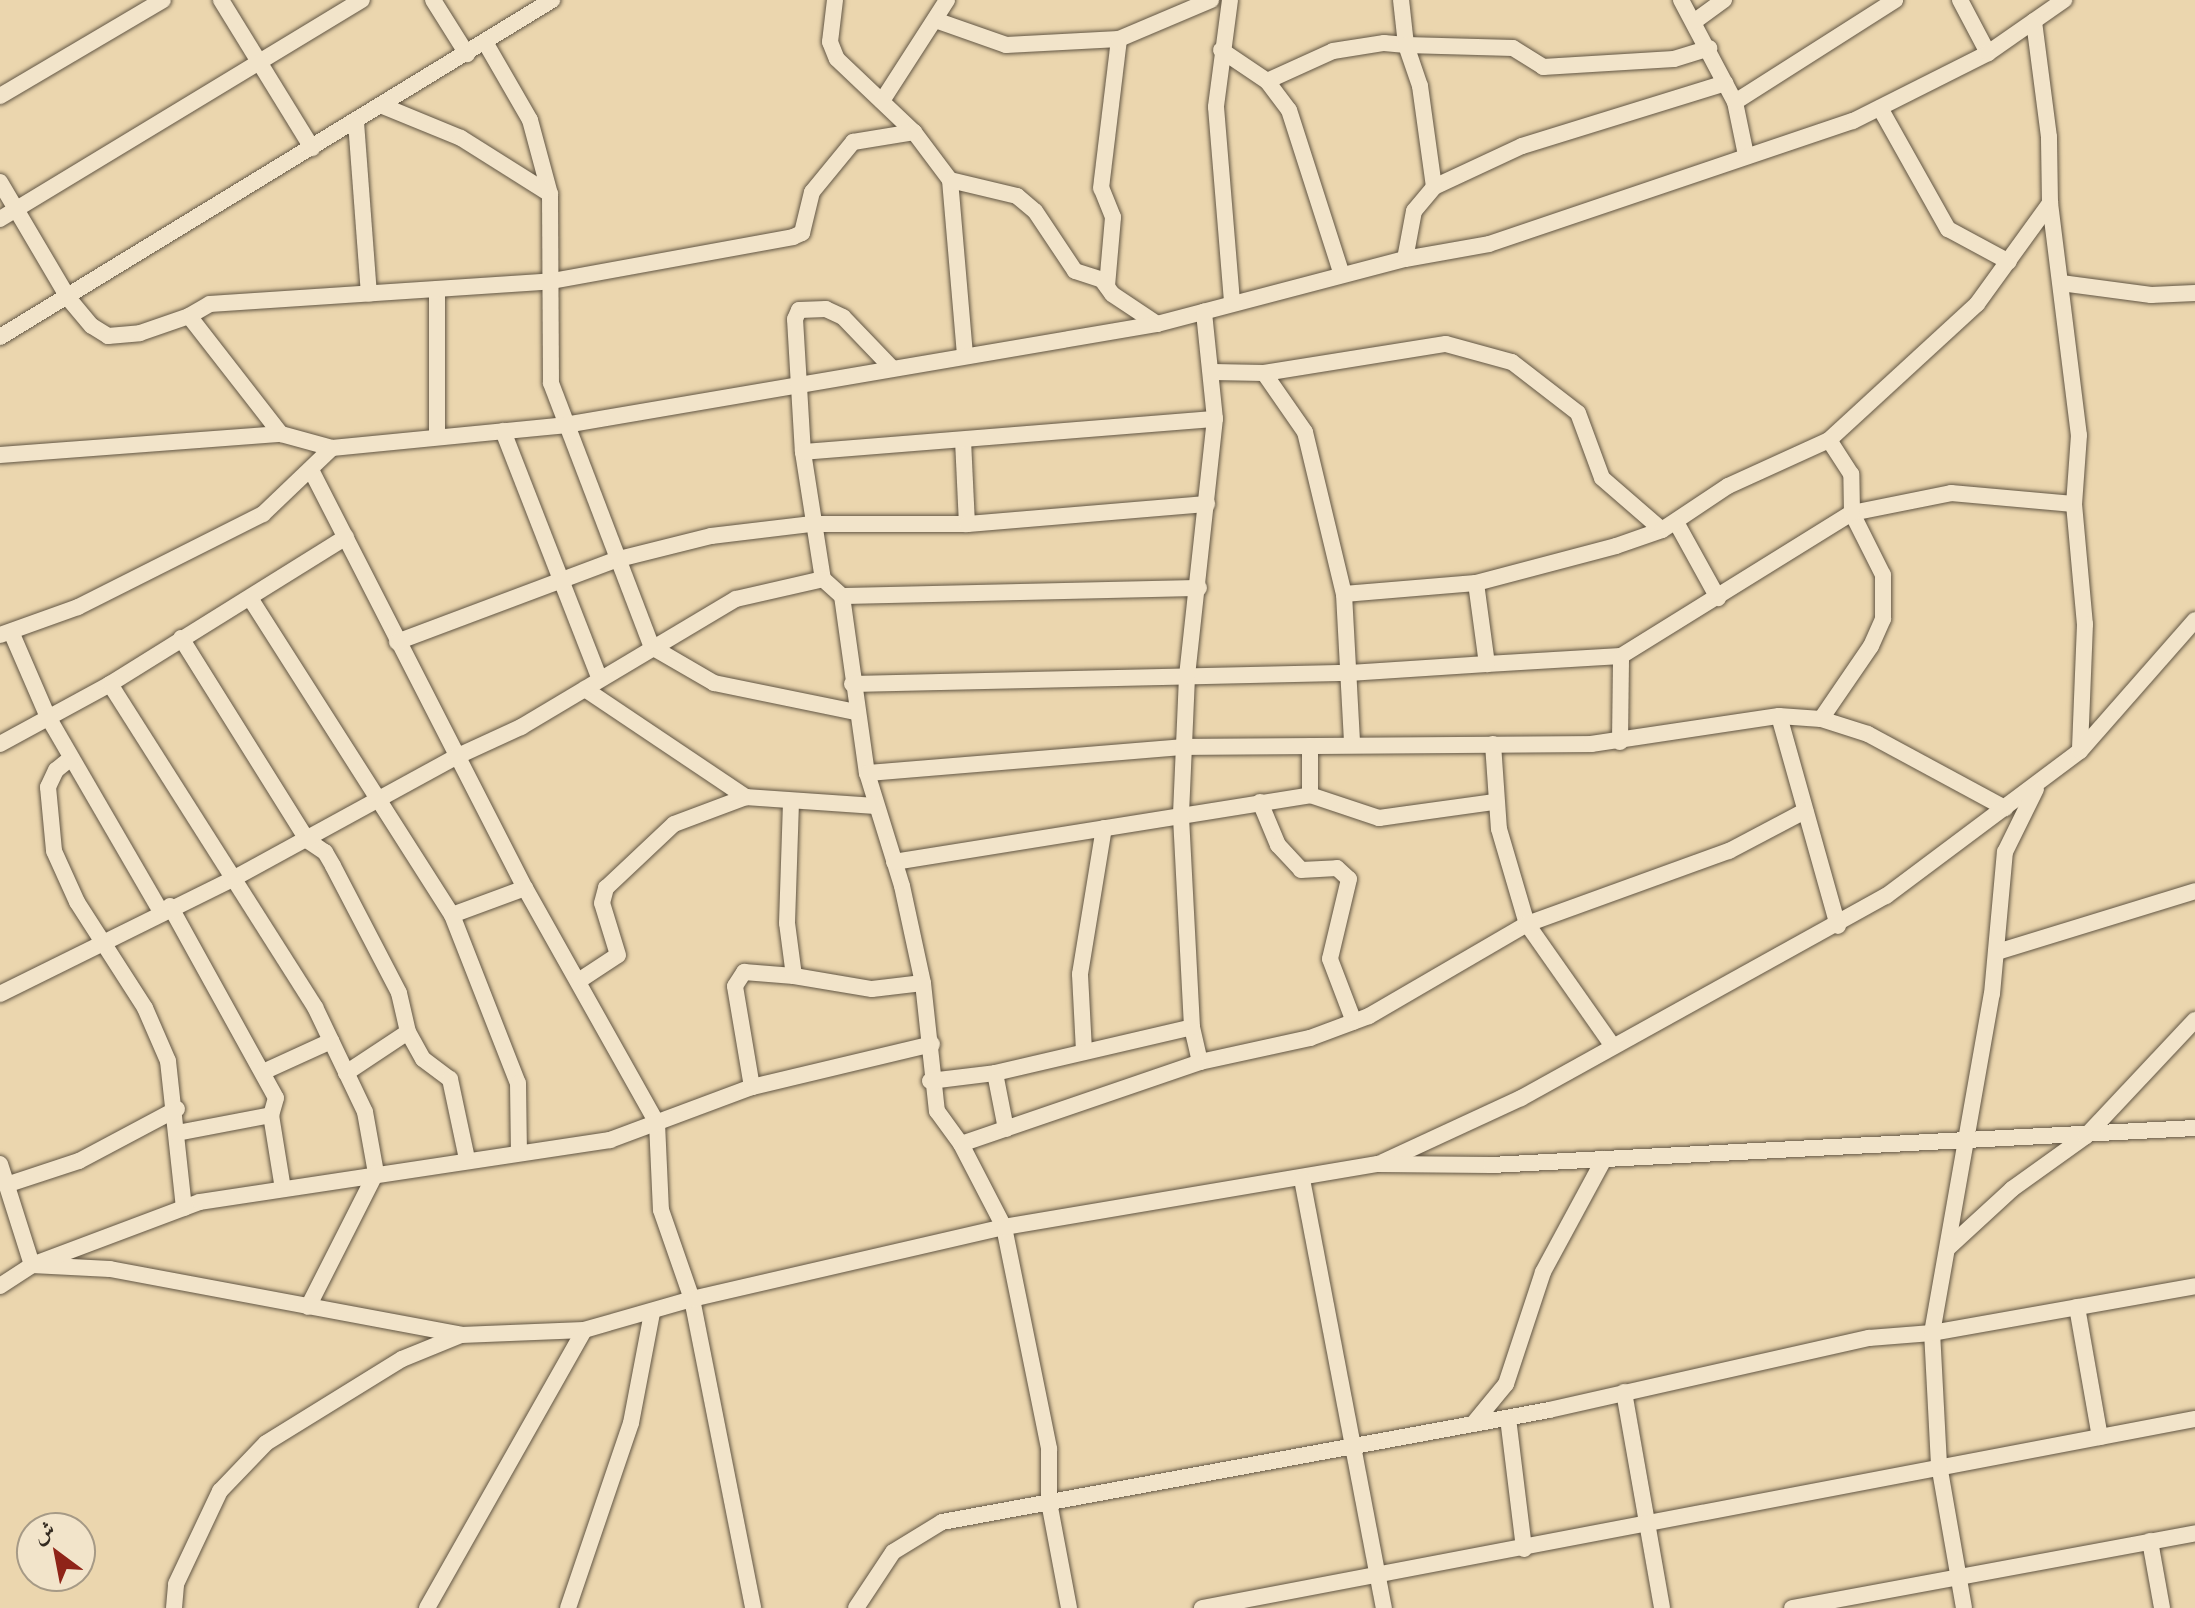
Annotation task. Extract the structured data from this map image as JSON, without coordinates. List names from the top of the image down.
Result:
{
  "north": "top left"
}
